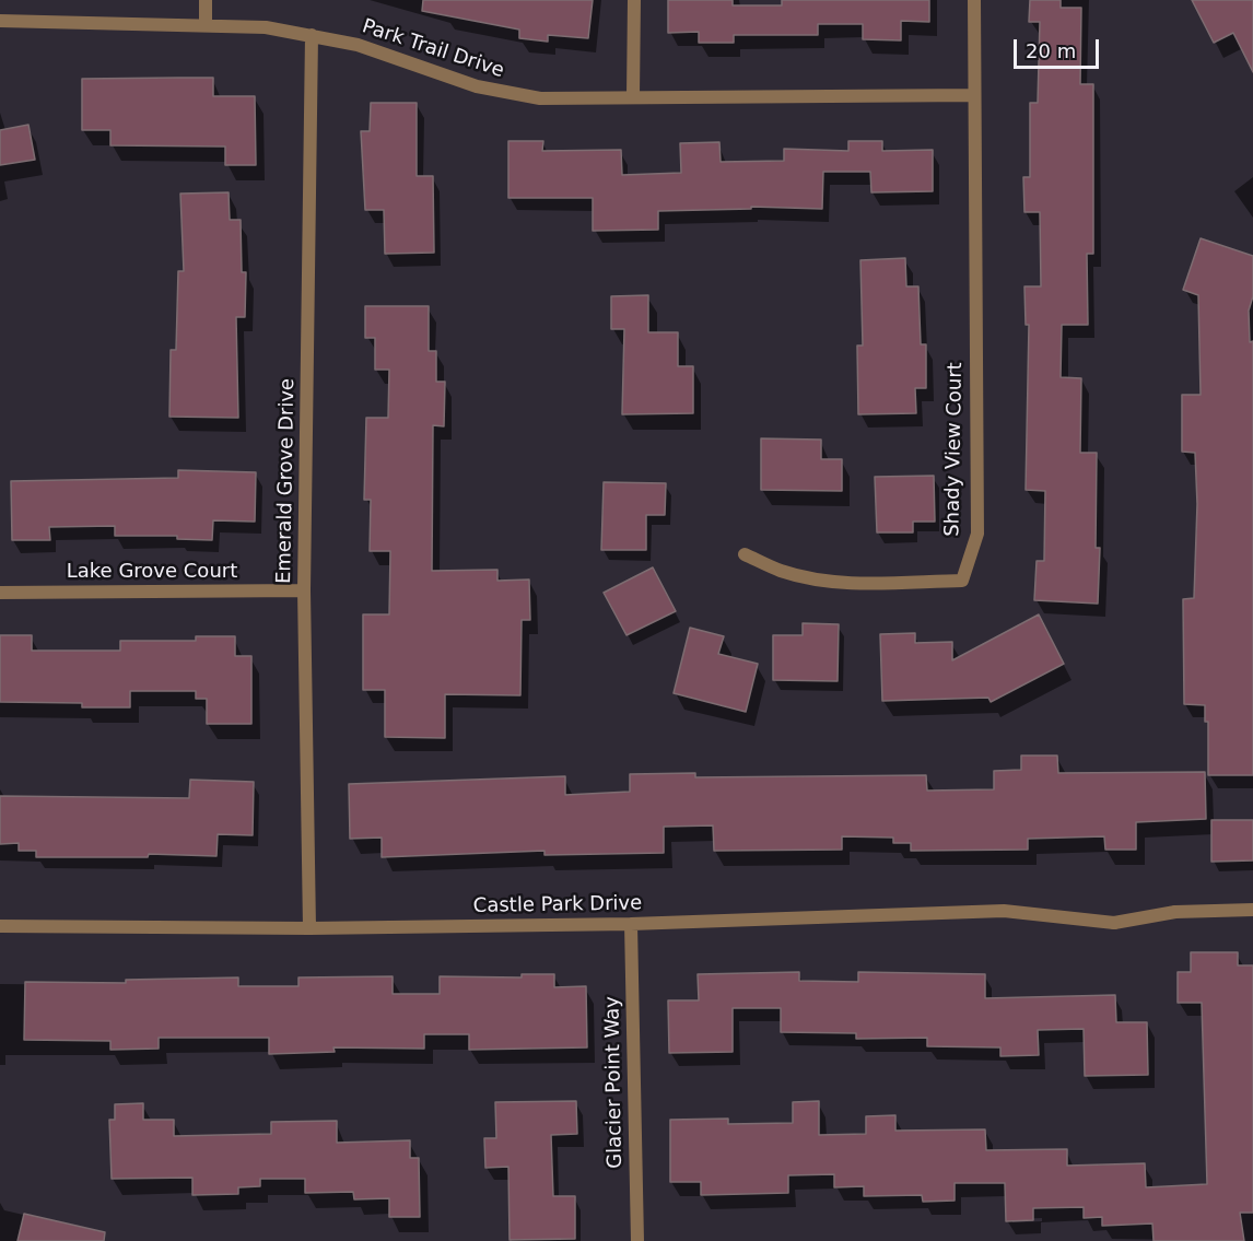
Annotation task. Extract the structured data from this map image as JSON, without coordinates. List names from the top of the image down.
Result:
{
  "streets": {
    "street": [
      "Park Trail Drive",
      "Shady View Court",
      "Emerald Grove Drive",
      "Lake Grove Court",
      "Castle Park Drive",
      "Glacier Point Way"
    ]
  },
  "crossings": [
    ["Park Trail Drive", "Shady View Court"],
    ["Park Trail Drive", "Emerald Grove Drive"],
    ["Emerald Grove Drive", "Lake Grove Court"],
    ["Emerald Grove Drive", "Castle Park Drive"],
    ["Castle Park Drive", "Glacier Point Way"]
  ],
  "scale_bar": "20 m"
}
